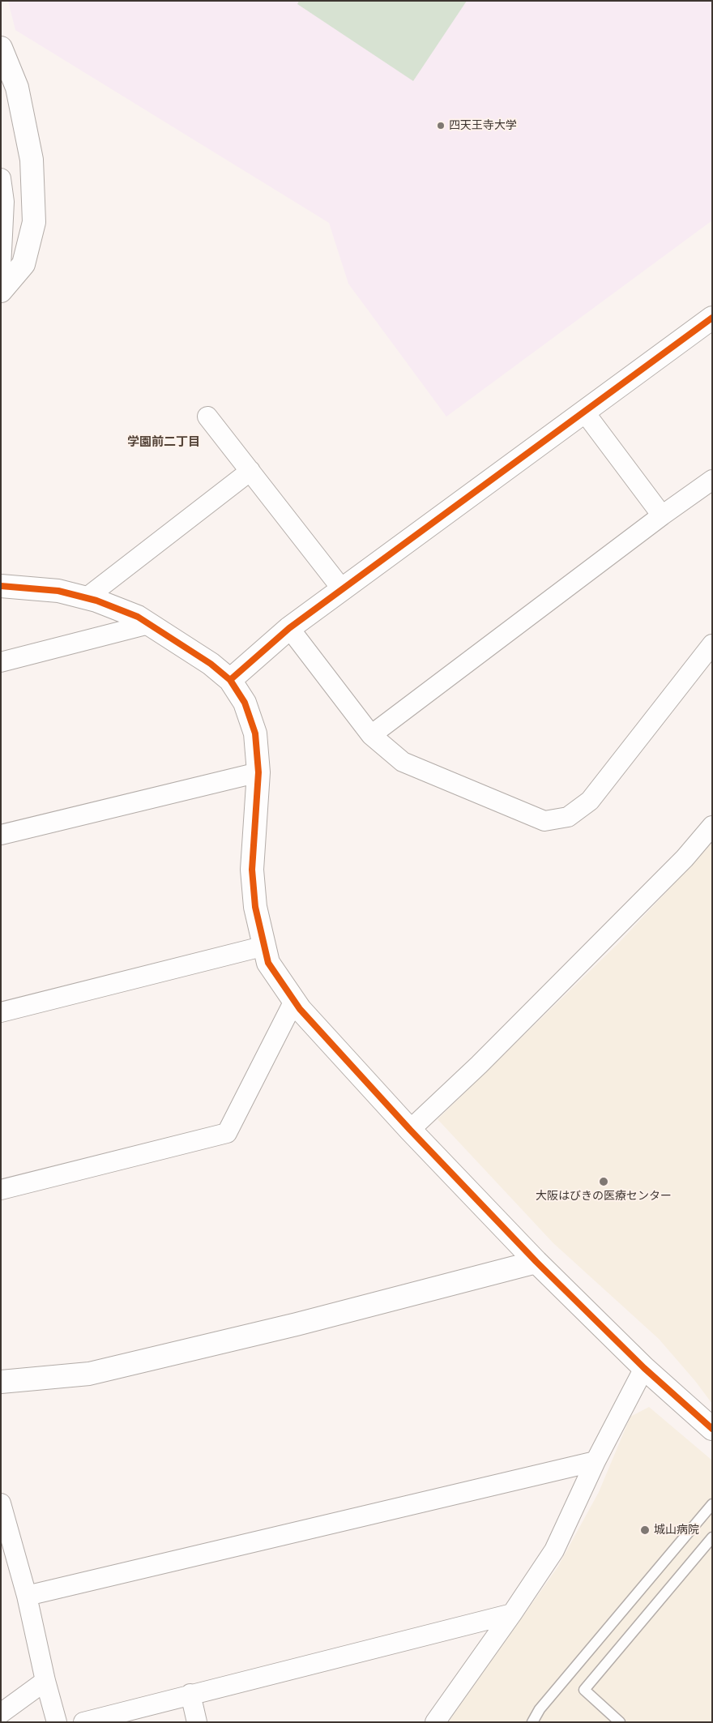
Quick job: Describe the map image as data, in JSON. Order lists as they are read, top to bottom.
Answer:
{
  "districts": ["学園前二丁目"],
  "places": ["四天王寺大学", "大阪はびきの医療センター", "城山病院"]
}
